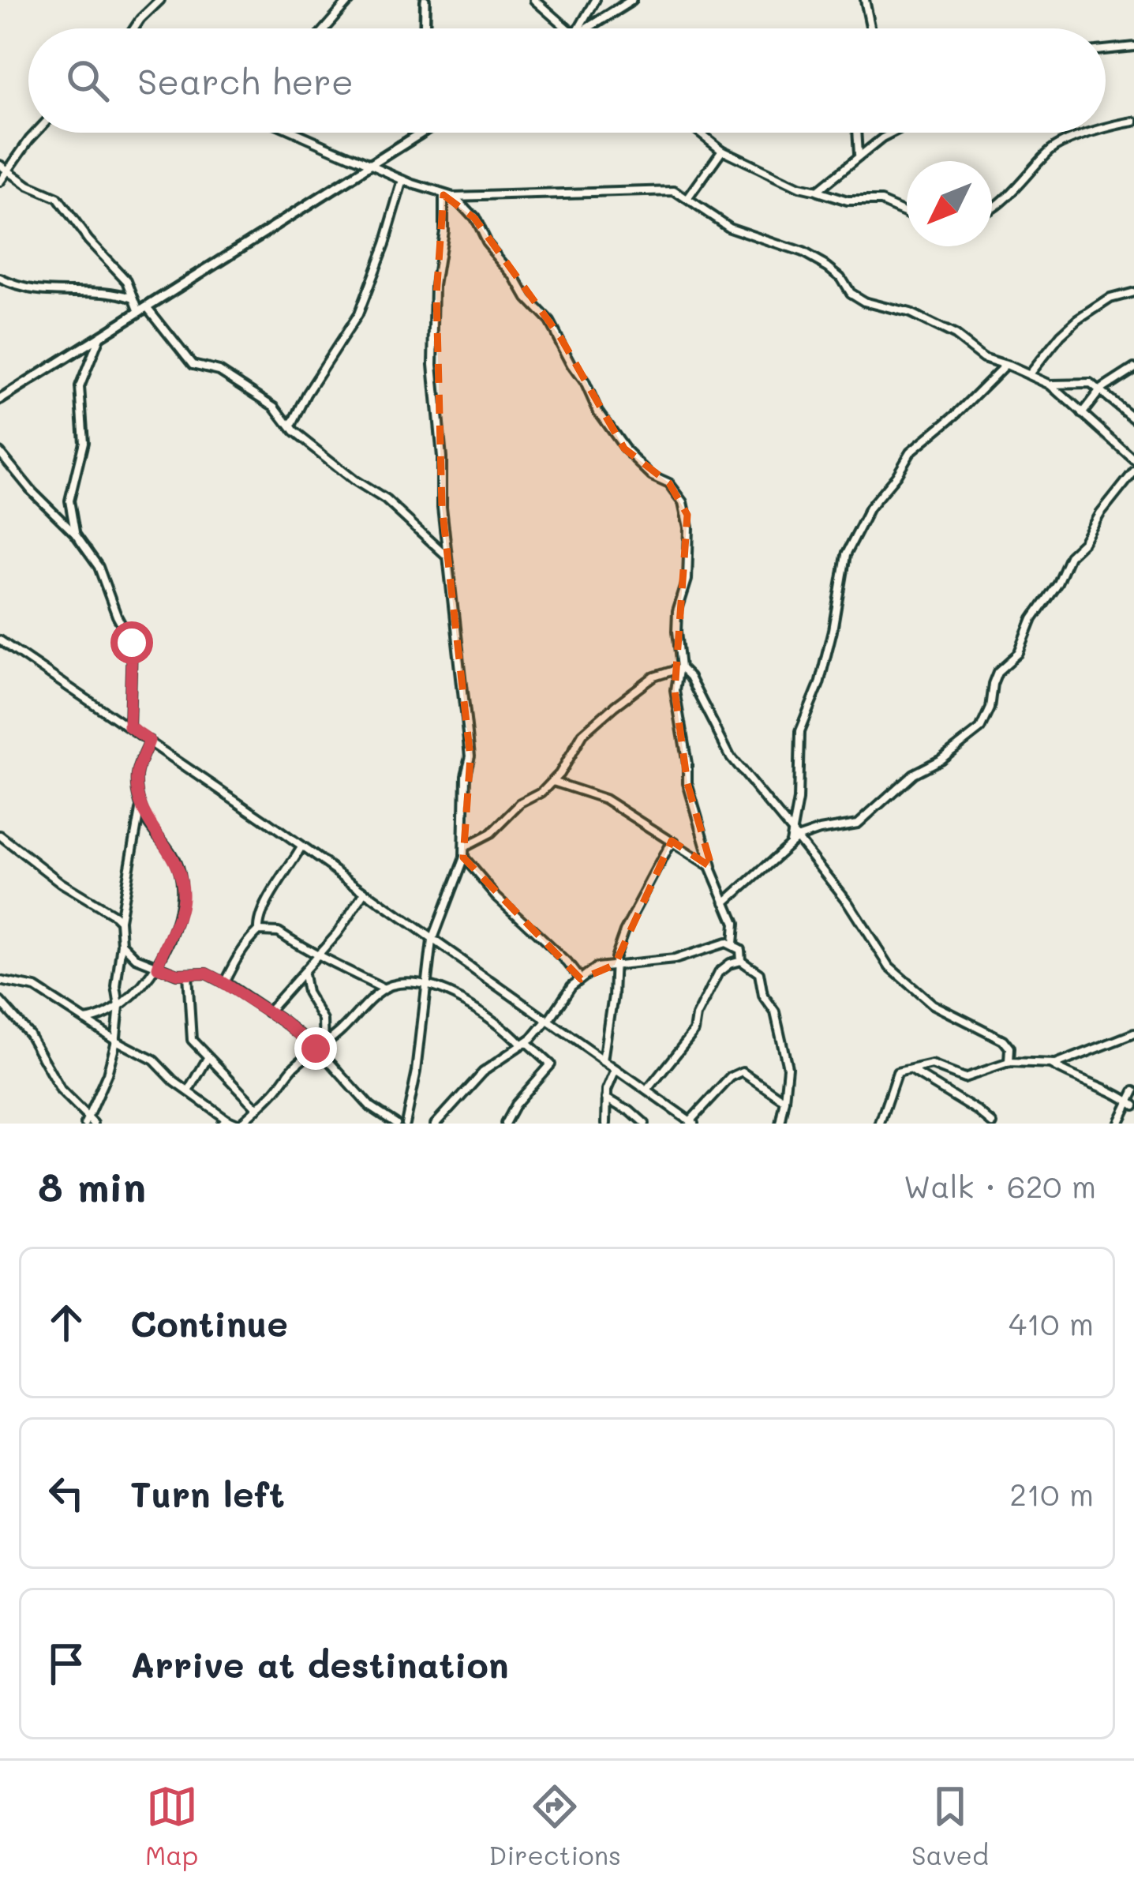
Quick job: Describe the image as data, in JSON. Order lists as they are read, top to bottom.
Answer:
{
  "north": "bottom left",
  "page": {
    "search": "Search here",
    "heading": ["8 min", "Walk · 620 m"],
    "list": [
      ["Continue", "410 m"],
      ["Turn left", "210 m"],
      "Arrive at destination"
    ],
    "nav": ["Map", "Directions", "Saved"]
  }
}
